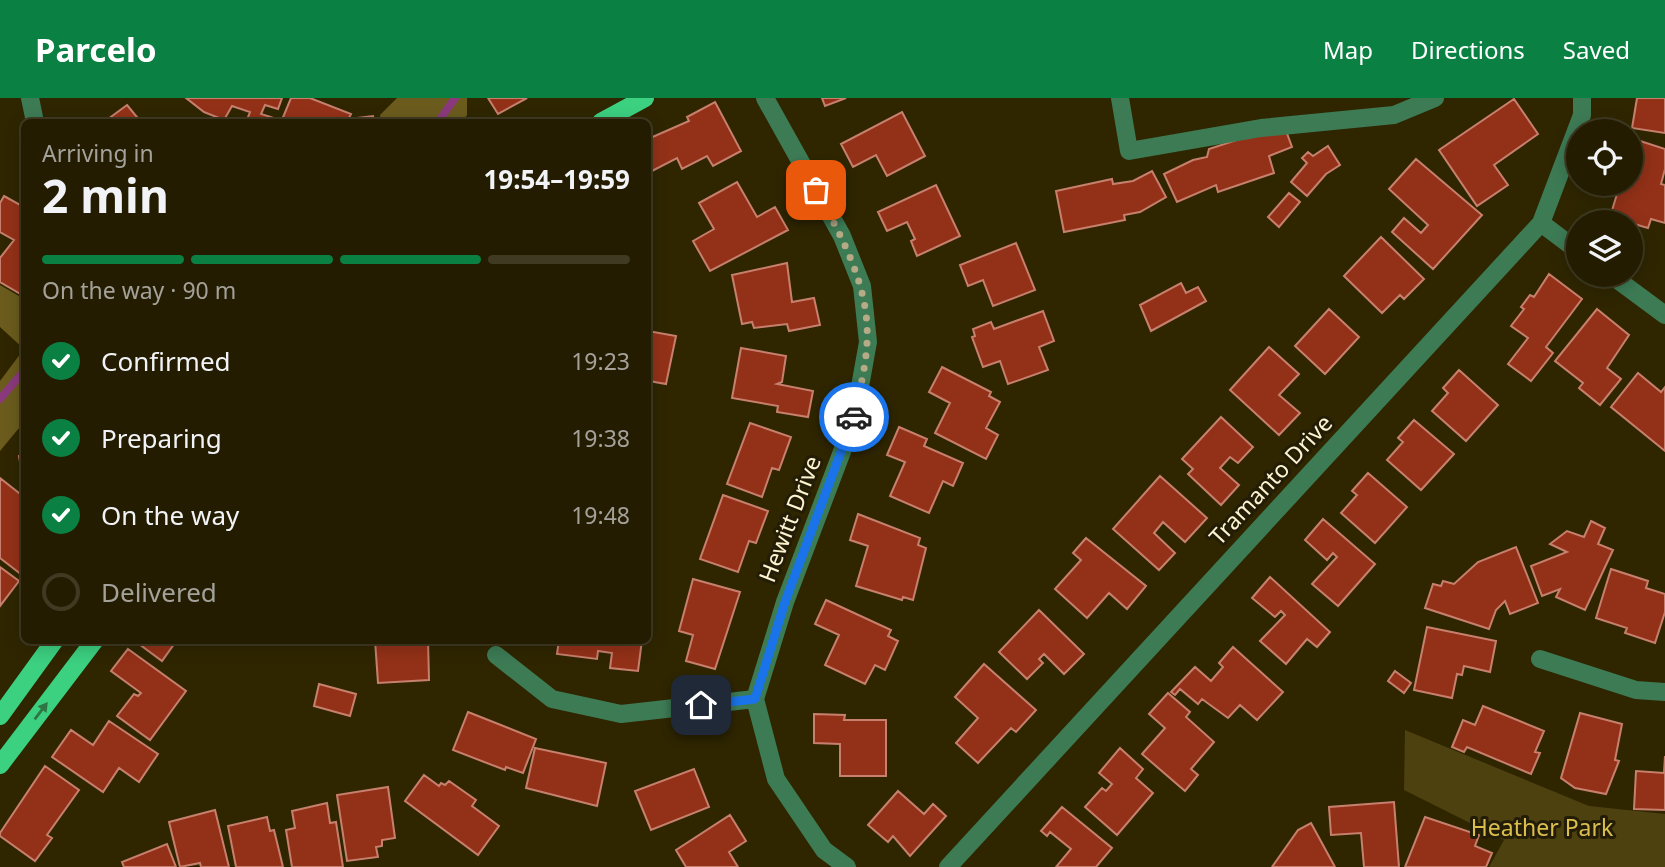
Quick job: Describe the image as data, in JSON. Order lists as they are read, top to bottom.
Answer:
{
  "streets": {
    "street": ["Tramanto Drive", "Hewitt Drive"]
  },
  "parks": ["Heather Park"],
  "page": {
    "header": "Parcelo",
    "nav": ["Map", "Directions", "Saved"],
    "heading": ["2 min", "Arriving in", "19:54–19:59"],
    "bar": "On the way · 90 m",
    "list": [
      ["Confirmed", "19:23"],
      ["Preparing", "19:38"],
      ["On the way", "19:48"],
      "Delivered"
    ]
  }
}
